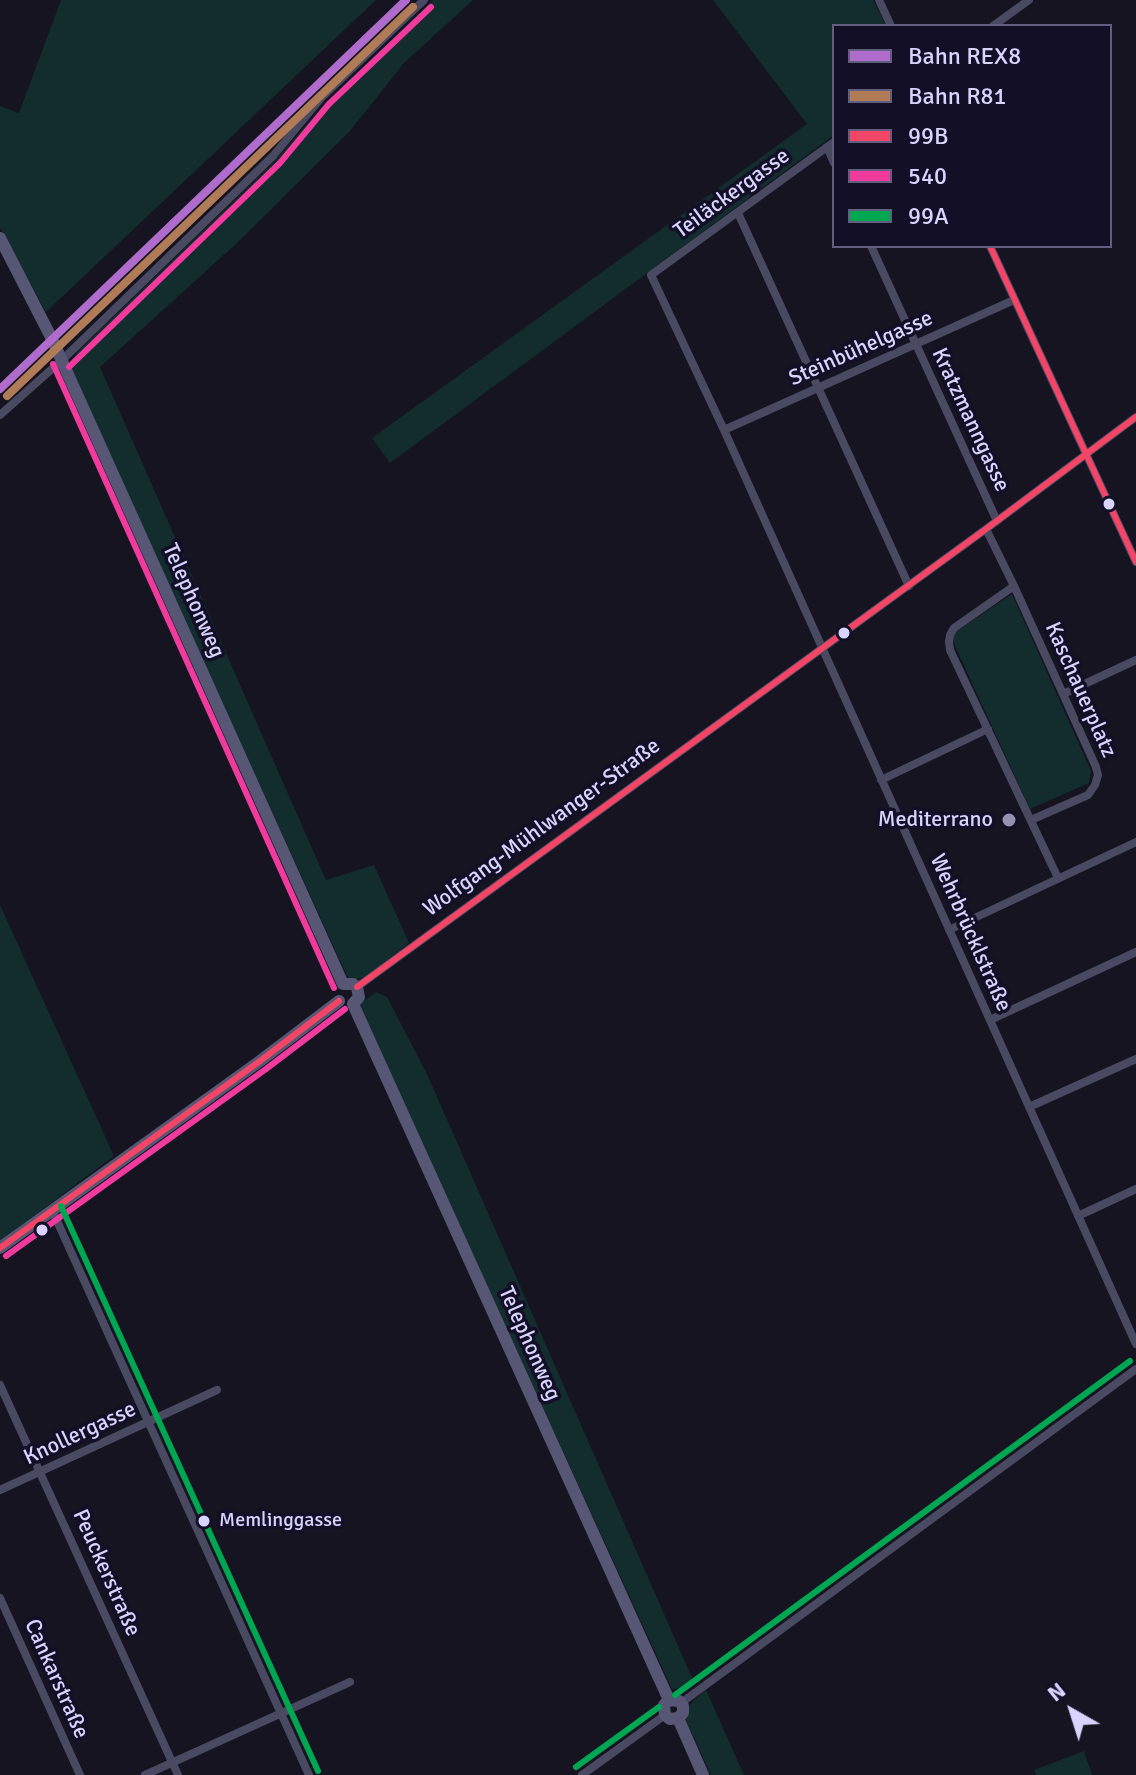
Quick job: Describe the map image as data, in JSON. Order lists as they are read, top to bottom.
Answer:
{
  "streets": {
    "street": [
      "Teiläckergasse",
      "Steinbühelgasse",
      "Kratzmanngasse",
      "Telephonweg",
      "Kaschauerplatz",
      "Wolfgang-Mühlwanger-Straße",
      "Wehrbrücklstraße",
      "Knollergasse",
      "Peuckerstraße",
      "Cankarstraße"
    ]
  },
  "crossings": [
    ["Teiläckergasse", "Wehrbrücklstraße"],
    ["Steinbühelgasse", "Kratzmanngasse"],
    ["Steinbühelgasse", "Wehrbrücklstraße"],
    ["Kratzmanngasse", "Wolfgang-Mühlwanger-Straße"],
    ["Telephonweg", "Wolfgang-Mühlwanger-Straße"],
    ["Kaschauerplatz", "Wolfgang-Mühlwanger-Straße"],
    ["Wolfgang-Mühlwanger-Straße", "Wehrbrücklstraße"],
    ["Knollergasse", "Peuckerstraße"]
  ],
  "places": ["Mediterrano", "Memlinggasse"],
  "lines": [
    "rail line REX8",
    "rail line R81",
    "transit line 540",
    "transit line 99B",
    "transit line 99A"
  ],
  "legend": [
    "Bahn REX8",
    "Bahn R81",
    "99B",
    "540",
    "99A"
  ],
  "north": "top left"
}
